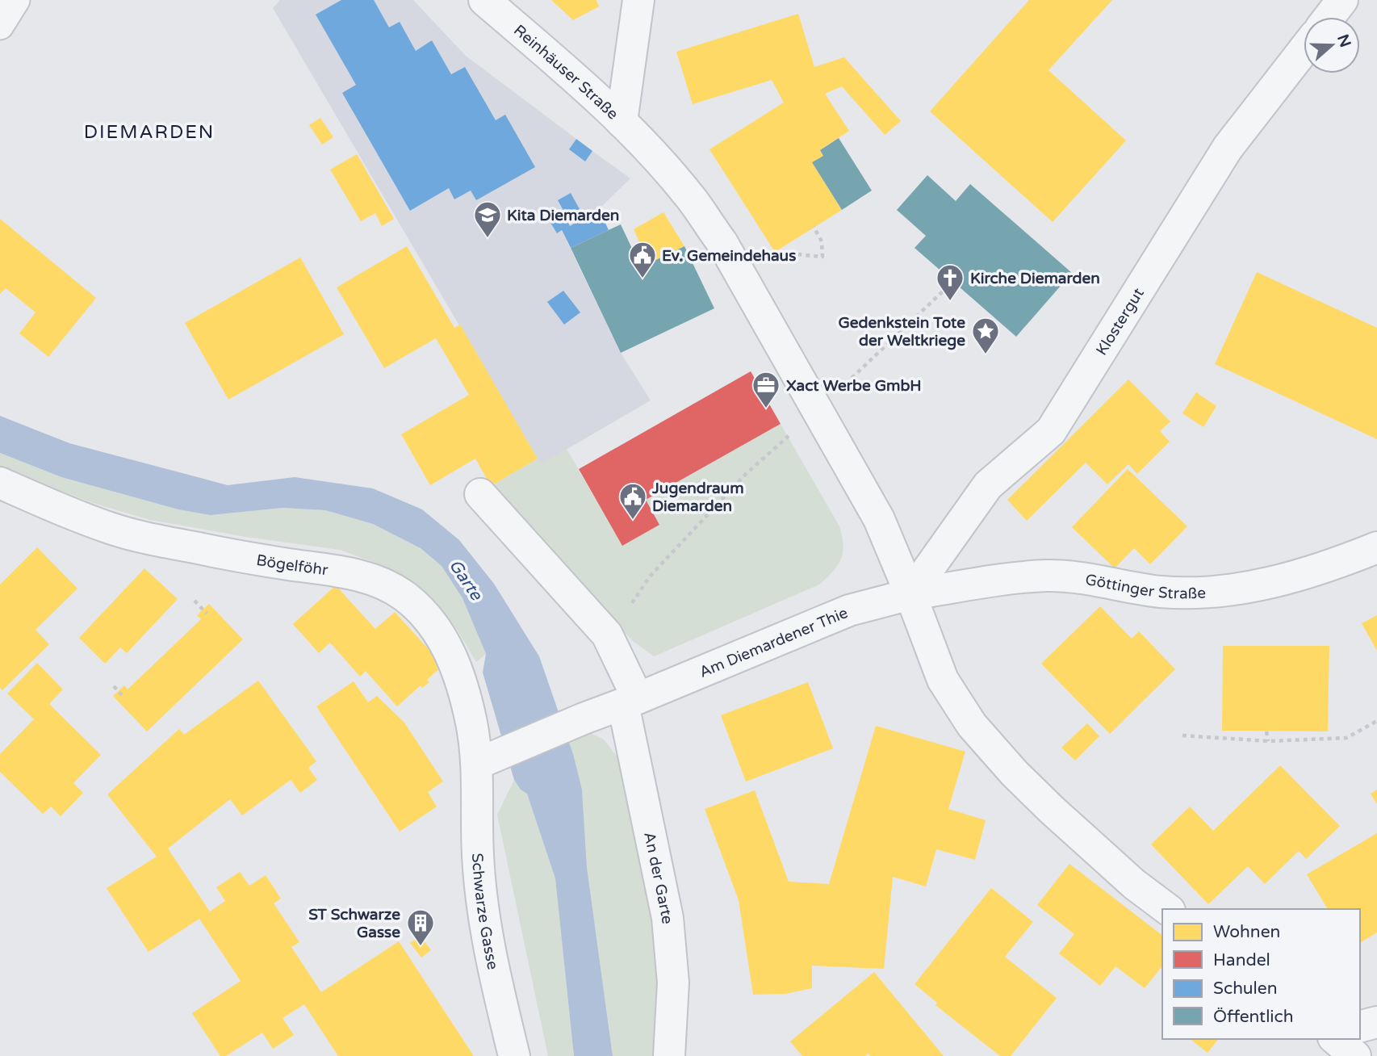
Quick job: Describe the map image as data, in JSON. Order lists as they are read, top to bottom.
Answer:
{
  "streets": {
    "street": [
      "Reinhäuser Straße",
      "Klostergut",
      "Bögelföhr",
      "Göttinger Straße",
      "Am Diemardener Thie",
      "An der Garte",
      "Schwarze Gasse"
    ]
  },
  "crossings": [
    ["Reinhäuser Straße", "Klostergut"],
    ["Reinhäuser Straße", "Göttinger Straße"],
    ["Reinhäuser Straße", "Am Diemardener Thie"],
    ["Klostergut", "Göttinger Straße"],
    ["Klostergut", "Am Diemardener Thie"],
    ["Bögelföhr", "Am Diemardener Thie"],
    ["Bögelföhr", "Schwarze Gasse"],
    ["Göttinger Straße", "Am Diemardener Thie"],
    ["Am Diemardener Thie", "An der Garte"],
    ["Am Diemardener Thie", "Schwarze Gasse"]
  ],
  "districts": ["DIEMARDEN"],
  "water": ["Garte"],
  "places": {
    "school or university": ["Kita Diemarden"],
    "public building": ["Ev. Gemeindehaus", "Jugendraum Diemarden"],
    "church": ["Kirche Diemarden"],
    "place": ["Gedenkstein Tote der Weltkriege"],
    "office": ["Xact Werbe GmbH"],
    "building": ["ST Schwarze Gasse"]
  },
  "legend": [
    "Wohnen",
    "Handel",
    "Schulen",
    "Öffentlich"
  ],
  "north": "right"
}
